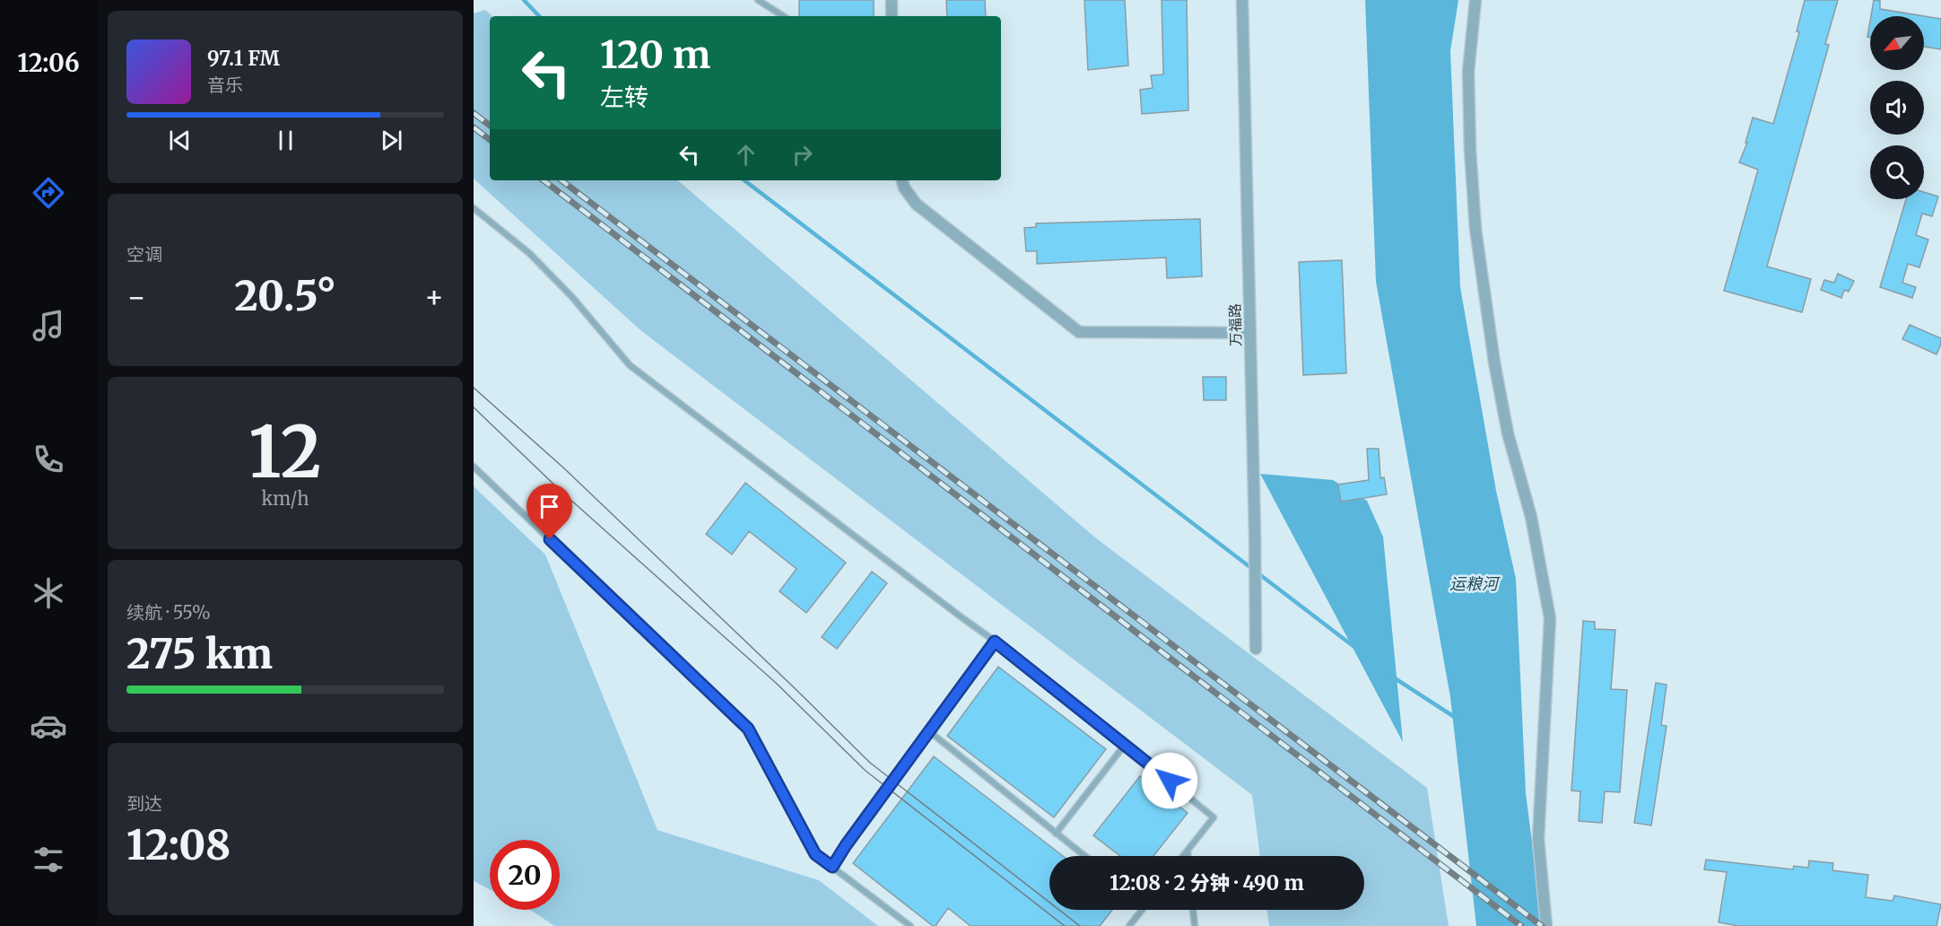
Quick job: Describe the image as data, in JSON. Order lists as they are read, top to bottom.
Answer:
{
  "streets": {
    "street": ["万福路"]
  },
  "water": ["运粮河"],
  "north": "bottom left",
  "page": {
    "tabs": "12:06",
    "turn": ["120 m", "左转"],
    "song": ["97.1 FM", "音乐"],
    "tile": [
      "空调",
      ["12", "km/h"],
      ["续航 · 55%", "275 km"],
      ["到达", "12:08"]
    ],
    "heat": ["−", "20.5°", "+"],
    "limit": "20",
    "trip": "12:08 · 2 分钟 · 490 m"
  }
}
